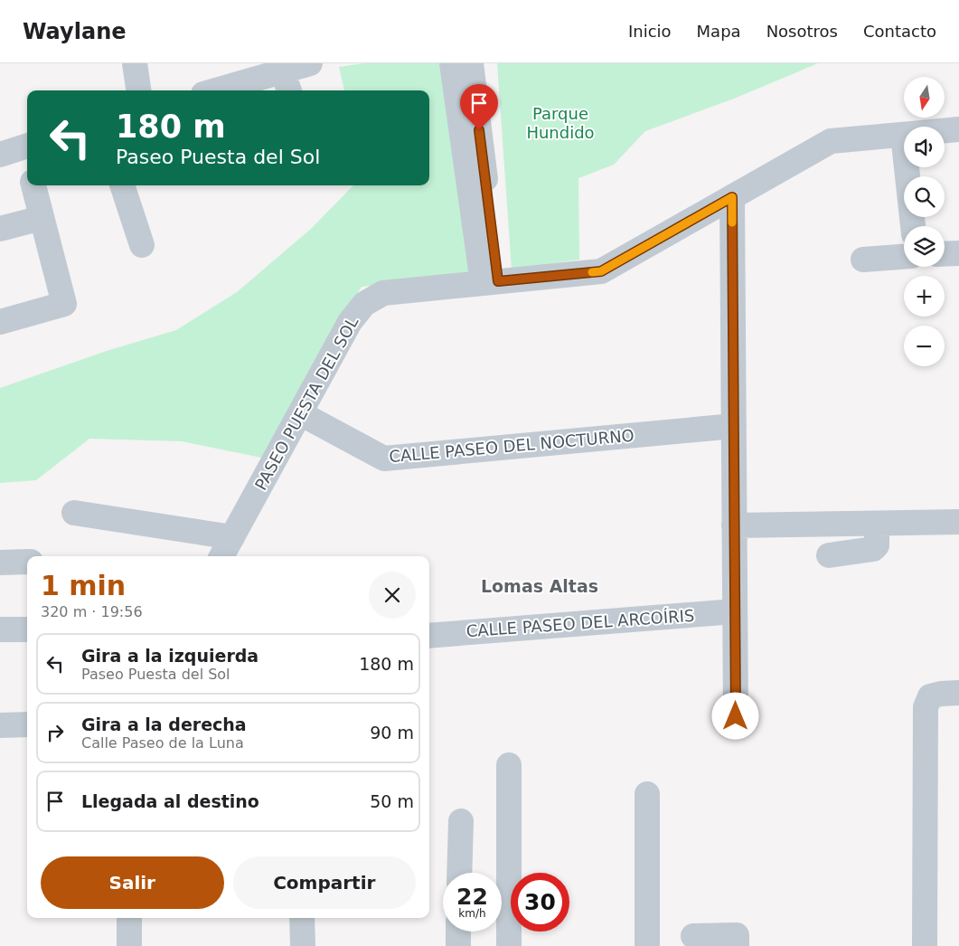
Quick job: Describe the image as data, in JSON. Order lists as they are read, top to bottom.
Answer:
{
  "streets": {
    "street": ["PASEO PUESTA DEL SOL", "CALLE PASEO DEL NOCTURNO", "CALLE PASEO DEL ARCOÍRIS"]
  },
  "crossings": [
    ["PASEO PUESTA DEL SOL", "CALLE PASEO DEL NOCTURNO"]
  ],
  "districts": ["Lomas Altas"],
  "parks": ["Parque Hundido"],
  "north": "bottom",
  "page": {
    "header": "Waylane",
    "nav": [
      "Inicio",
      "Mapa",
      "Nosotros",
      "Contacto"
    ],
    "map_buttons": ["+", "−"],
    "turn": ["180 m", "Paseo Puesta del Sol"],
    "heading": ["1 min", "320 m · 19:56"],
    "list": [
      {
        "name": "Gira a la izquierda",
        "note": "Paseo Puesta del Sol",
        "value": "180 m"
      },
      {
        "name": "Gira a la derecha",
        "note": "Calle Paseo de la Luna",
        "value": "90 m"
      },
      {
        "name": "Llegada al destino",
        "value": "50 m"
      }
    ],
    "buttons": ["Salir", "Compartir"],
    "speed": "22 km/h",
    "limit": "30"
  }
}
